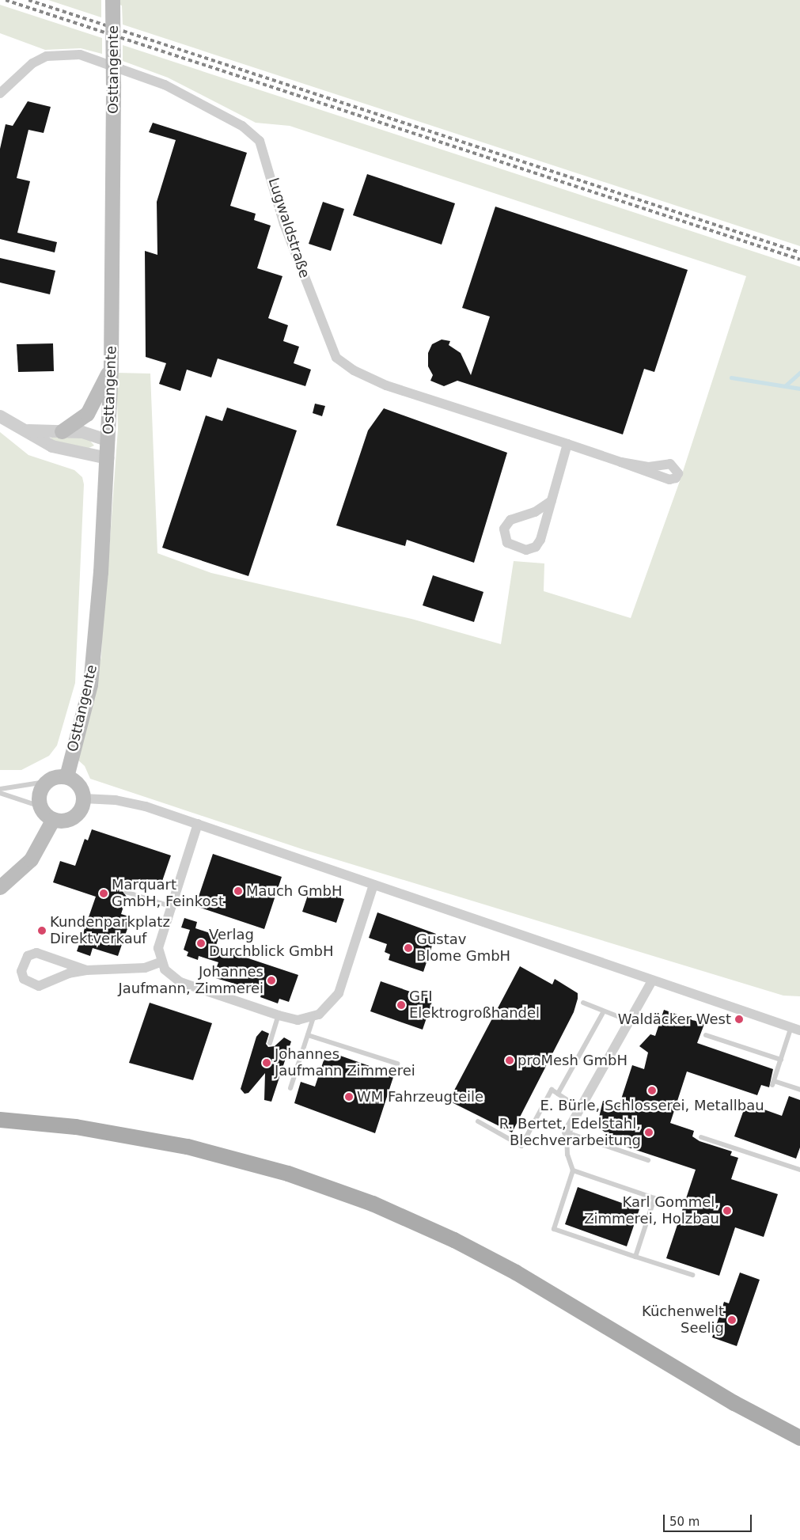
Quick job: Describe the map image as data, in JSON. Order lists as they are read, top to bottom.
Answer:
{
  "streets": {
    "main road": ["Osttangente"],
    "street": ["Lugwaldstraße"]
  },
  "places": [
    "Mauch GmbH",
    "Marquart GmbH, Feinkost",
    "Kundenparkplatz Direktverkauf",
    "Verlag Durchblick GmbH",
    "Gustav Blome GmbH",
    "Johannes Jaufmann, Zimmerei",
    "GFI Elektrogroßhandel",
    "Waldäcker West",
    "proMesh GmbH",
    "Johannes Jaufmann Zimmerei",
    "E. Bürle, Schlosserei, Metallbau",
    "WM Fahrzeugteile",
    "R. Bertet, Edelstahl, Blechverarbeitung",
    "Karl Gommel, Zimmerei, Holzbau",
    "Küchenwelt Seelig"
  ],
  "scale_bar": "50 m"
}
